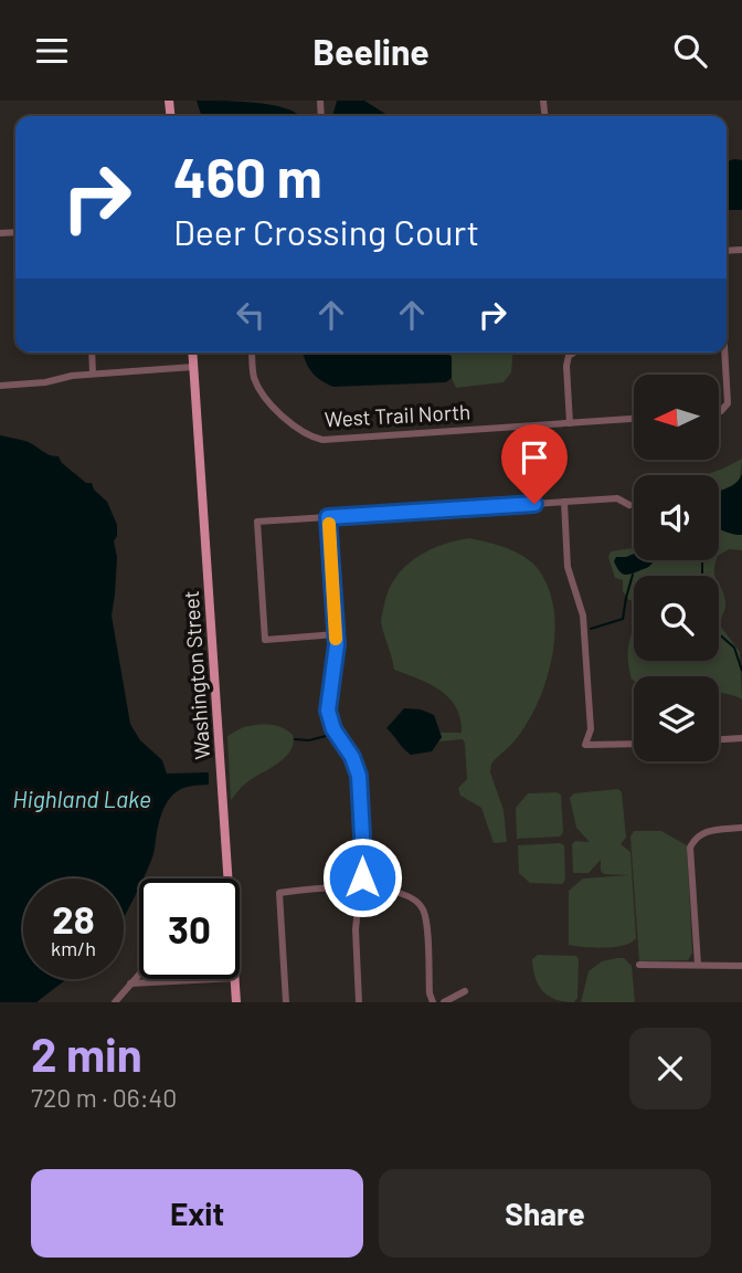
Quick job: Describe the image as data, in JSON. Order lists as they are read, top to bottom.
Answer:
{
  "streets": {
    "main road": ["Washington Street"],
    "street": ["West Trail North"]
  },
  "water": ["Highland Lake"],
  "north": "left",
  "page": {
    "header": "Beeline",
    "turn": ["460 m", "Deer Crossing Court"],
    "speed": "28 km/h",
    "limit": "30",
    "heading": ["2 min", "720 m · 06:40"],
    "buttons": ["Exit", "Share"]
  }
}
